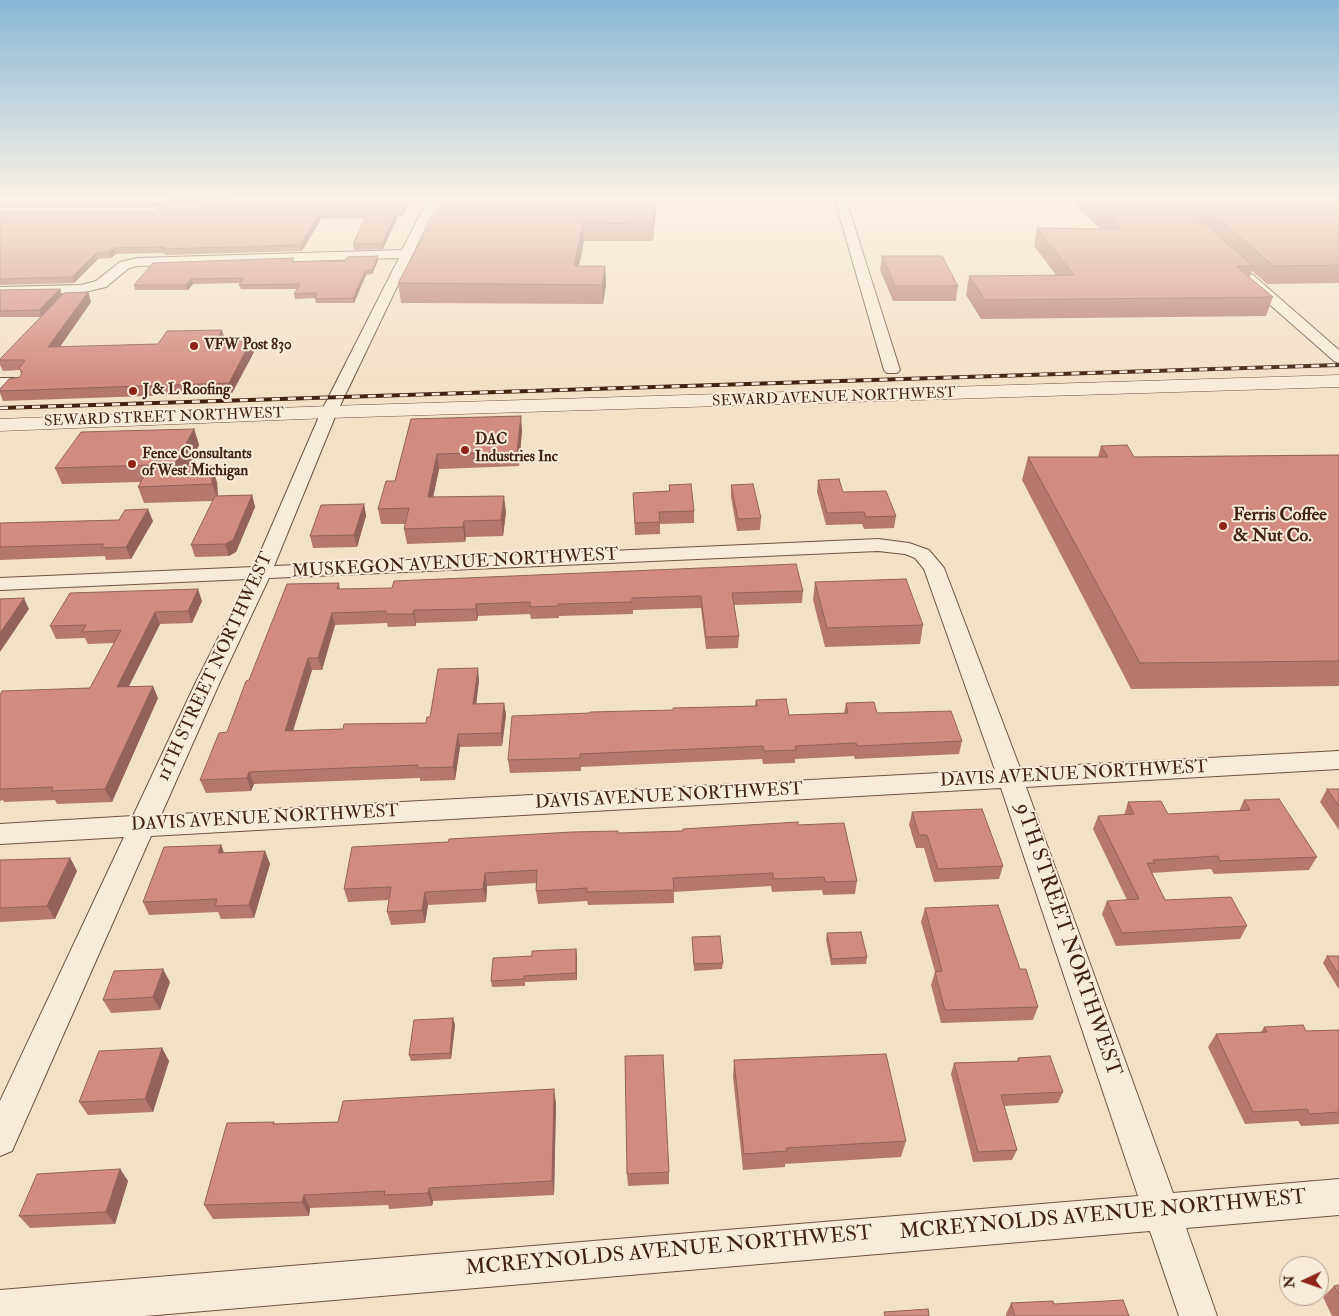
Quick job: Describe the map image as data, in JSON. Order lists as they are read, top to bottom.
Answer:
{
  "streets": {
    "street": [
      "SEWARD AVENUE NORTHWEST",
      "SEWARD STREET NORTHWEST",
      "MUSKEGON AVENUE NORTHWEST",
      "11TH STREET NORTHWEST",
      "DAVIS AVENUE NORTHWEST",
      "9TH STREET NORTHWEST",
      "MCREYNOLDS AVENUE NORTHWEST"
    ]
  },
  "crossings": [
    ["SEWARD AVENUE NORTHWEST", "SEWARD STREET NORTHWEST"],
    ["SEWARD AVENUE NORTHWEST", "11TH STREET NORTHWEST"],
    ["SEWARD STREET NORTHWEST", "11TH STREET NORTHWEST"],
    ["MUSKEGON AVENUE NORTHWEST", "11TH STREET NORTHWEST"],
    ["MUSKEGON AVENUE NORTHWEST", "9TH STREET NORTHWEST"],
    ["11TH STREET NORTHWEST", "DAVIS AVENUE NORTHWEST"],
    ["DAVIS AVENUE NORTHWEST", "9TH STREET NORTHWEST"],
    ["9TH STREET NORTHWEST", "MCREYNOLDS AVENUE NORTHWEST"]
  ],
  "places": [
    "VFW Post 830",
    "J & L Roofing",
    "DAC Industries Inc",
    "Fence Consultants of West Michigan",
    "Ferris Coffee & Nut Co."
  ],
  "north": "left"
}
